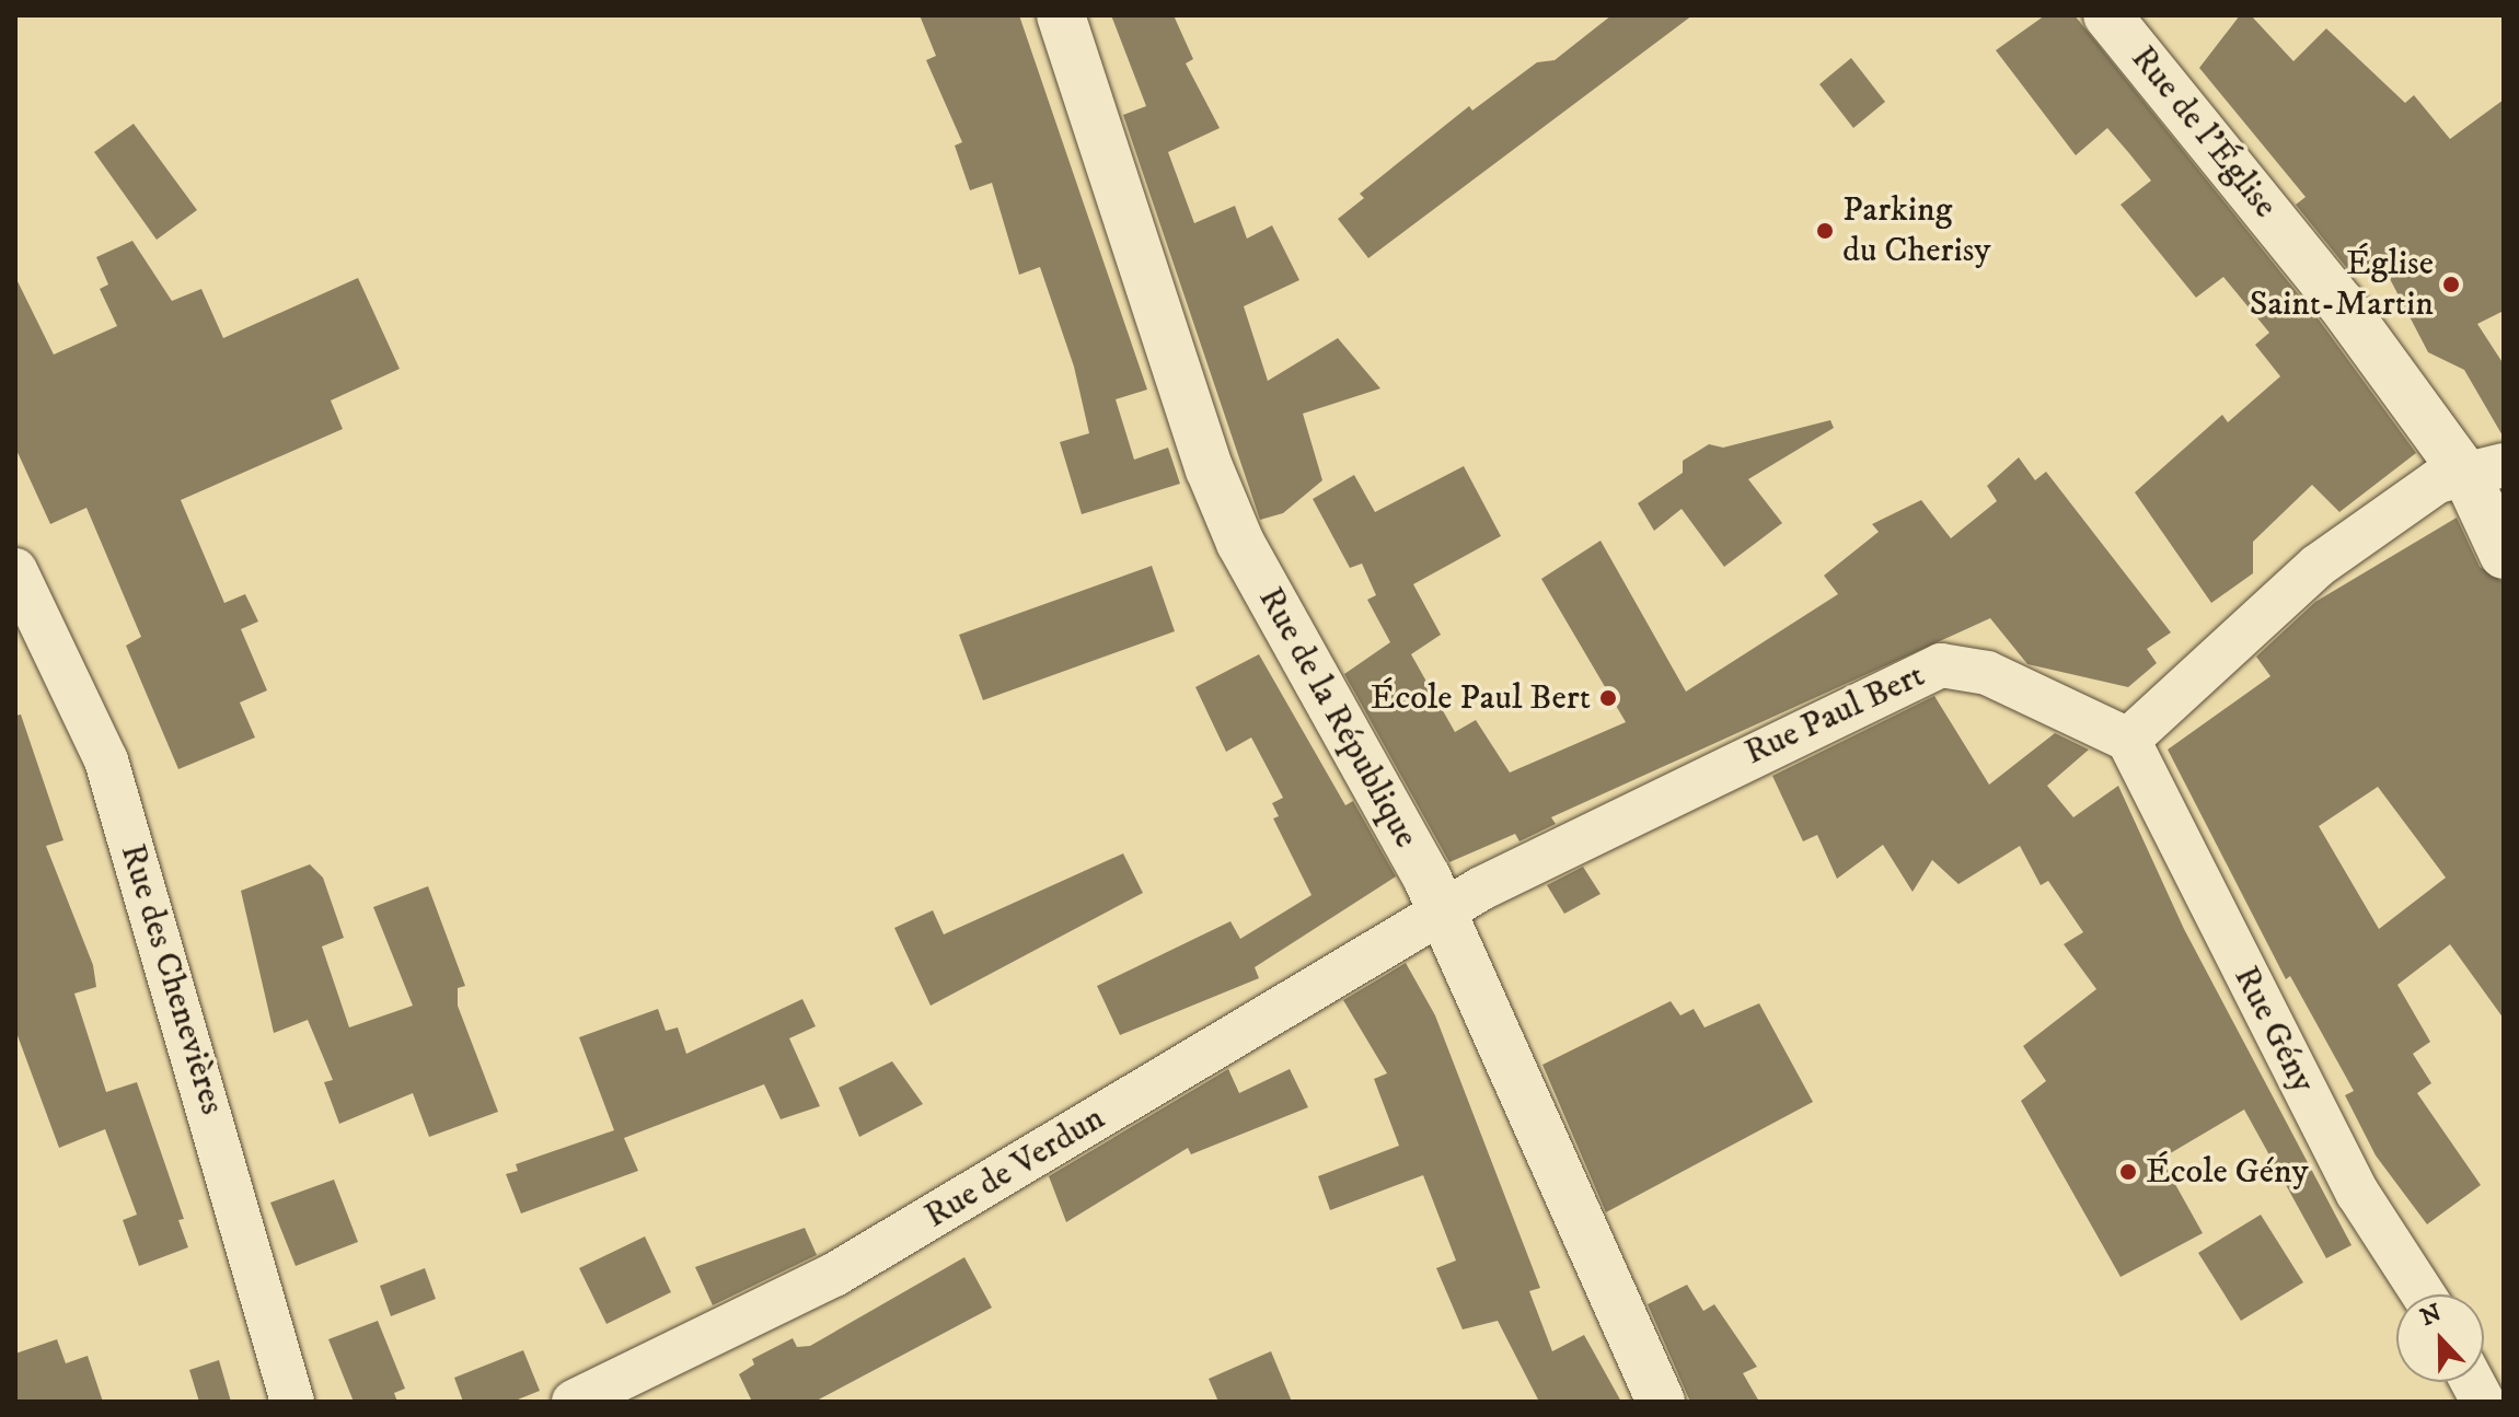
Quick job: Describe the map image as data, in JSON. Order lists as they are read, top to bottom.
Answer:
{
  "streets": {
    "main road": ["Rue de l'Église", "Rue de la République"],
    "street": [
      "Rue Paul Bert",
      "Rue des Chenevières",
      "Rue Gény",
      "Rue de Verdun"
    ]
  },
  "crossings": [
    ["Rue Paul Bert", "Rue de la République"],
    ["Rue Paul Bert", "Rue Gény"],
    ["Rue Paul Bert", "Rue de Verdun"],
    ["Rue de la République", "Rue de Verdun"]
  ],
  "places": [
    "Parking du Cherisy",
    "Église Saint-Martin",
    "École Paul Bert",
    "École Gény"
  ],
  "north": "top"
}
